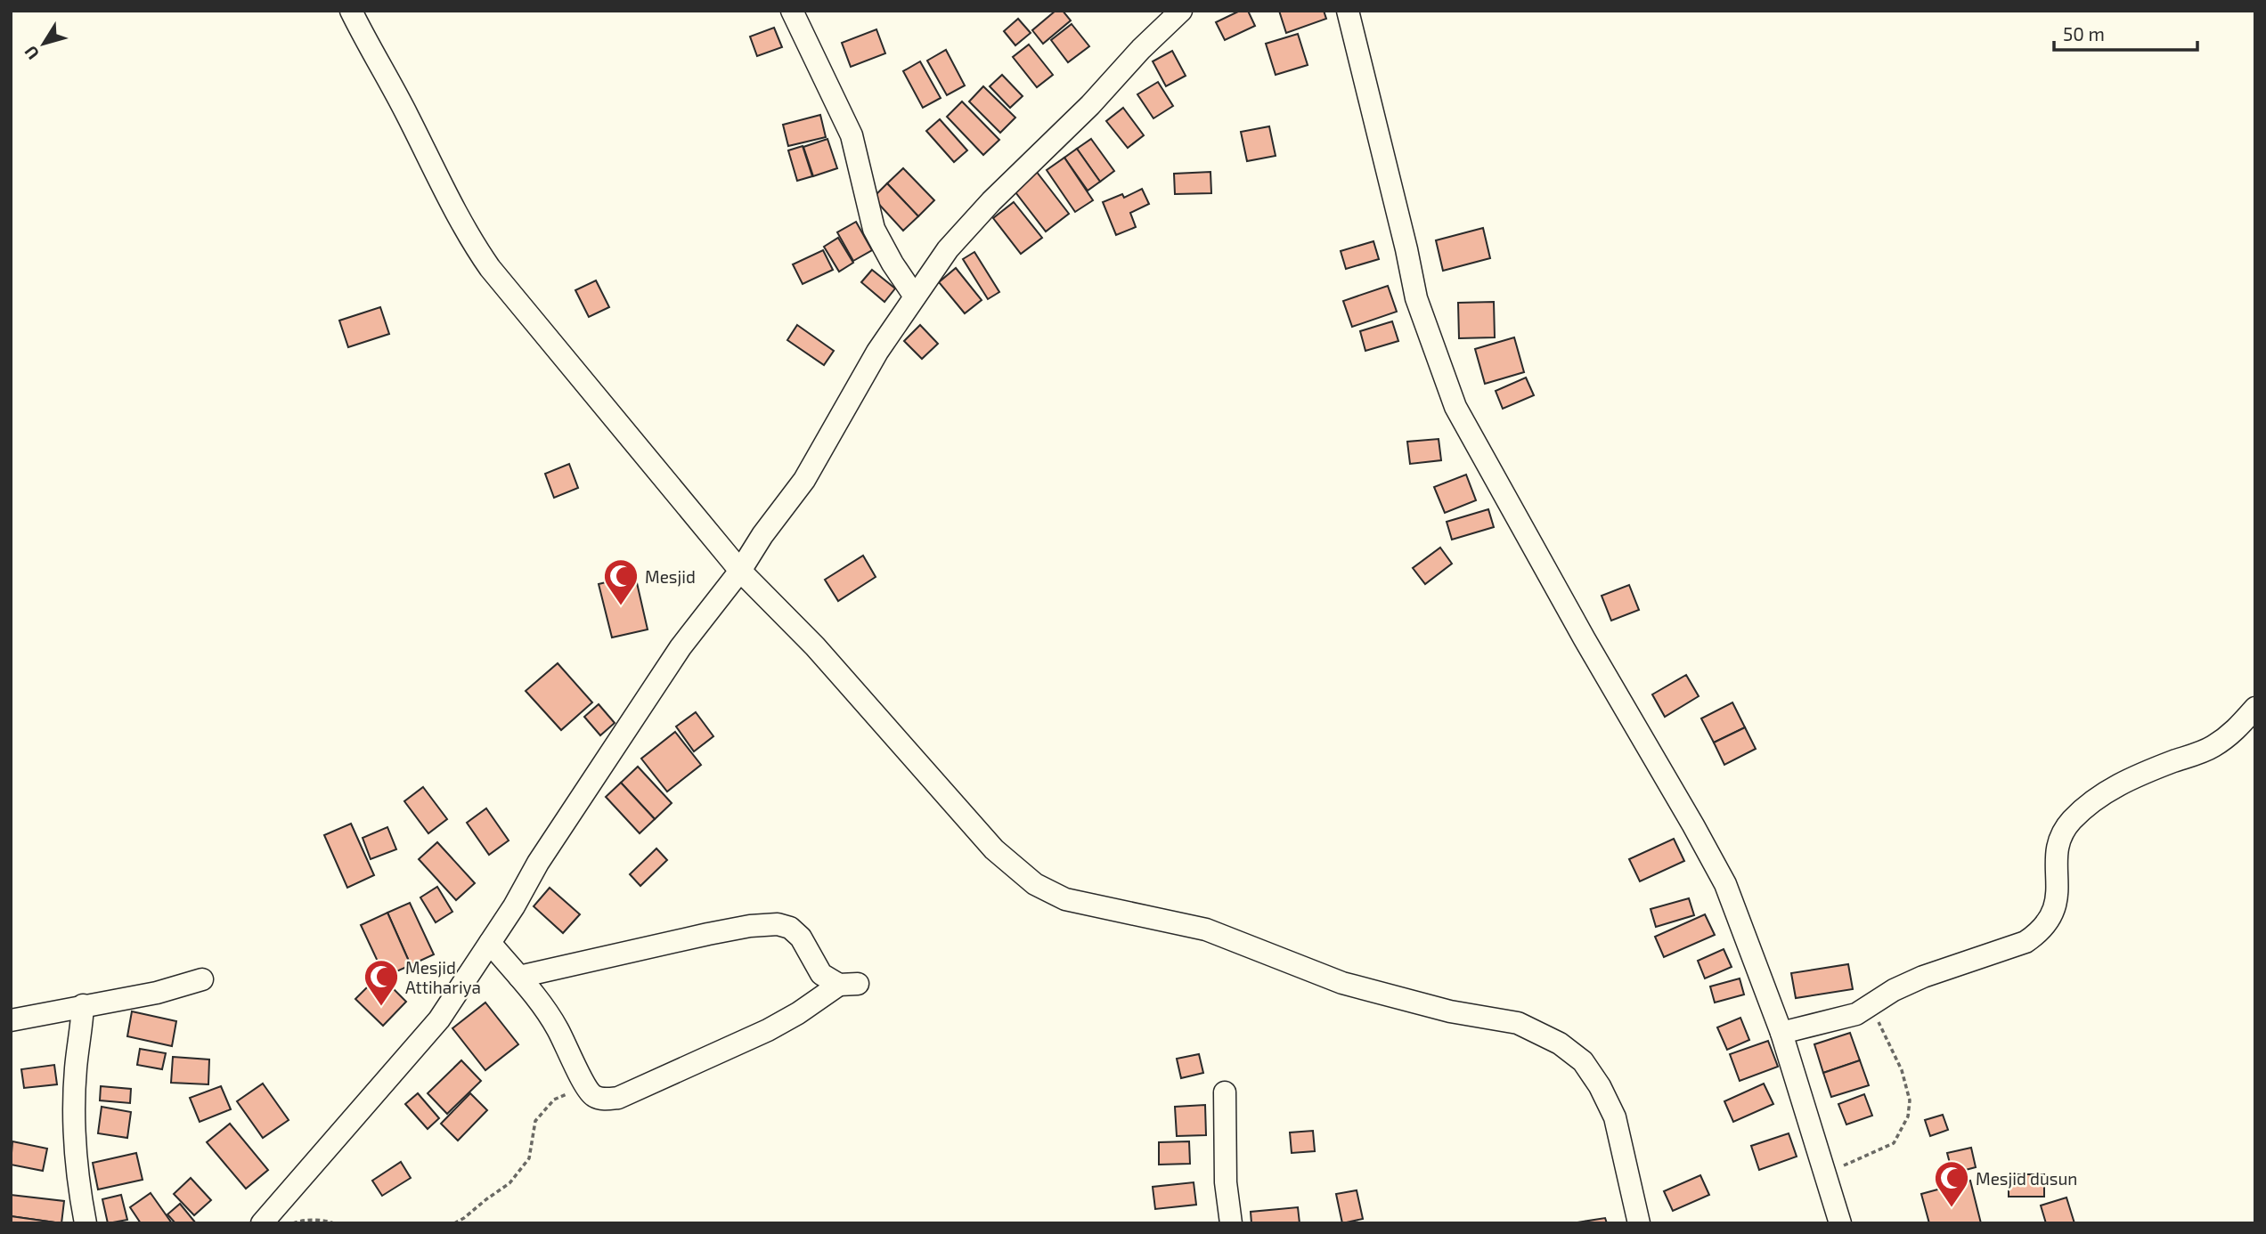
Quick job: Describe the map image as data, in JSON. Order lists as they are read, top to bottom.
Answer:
{
  "places": {
    "mosque": ["Mesjid", "Mesjid Attihariya", "Mesjid dusun"]
  },
  "scale_bar": "50 m",
  "north": "bottom left"
}
